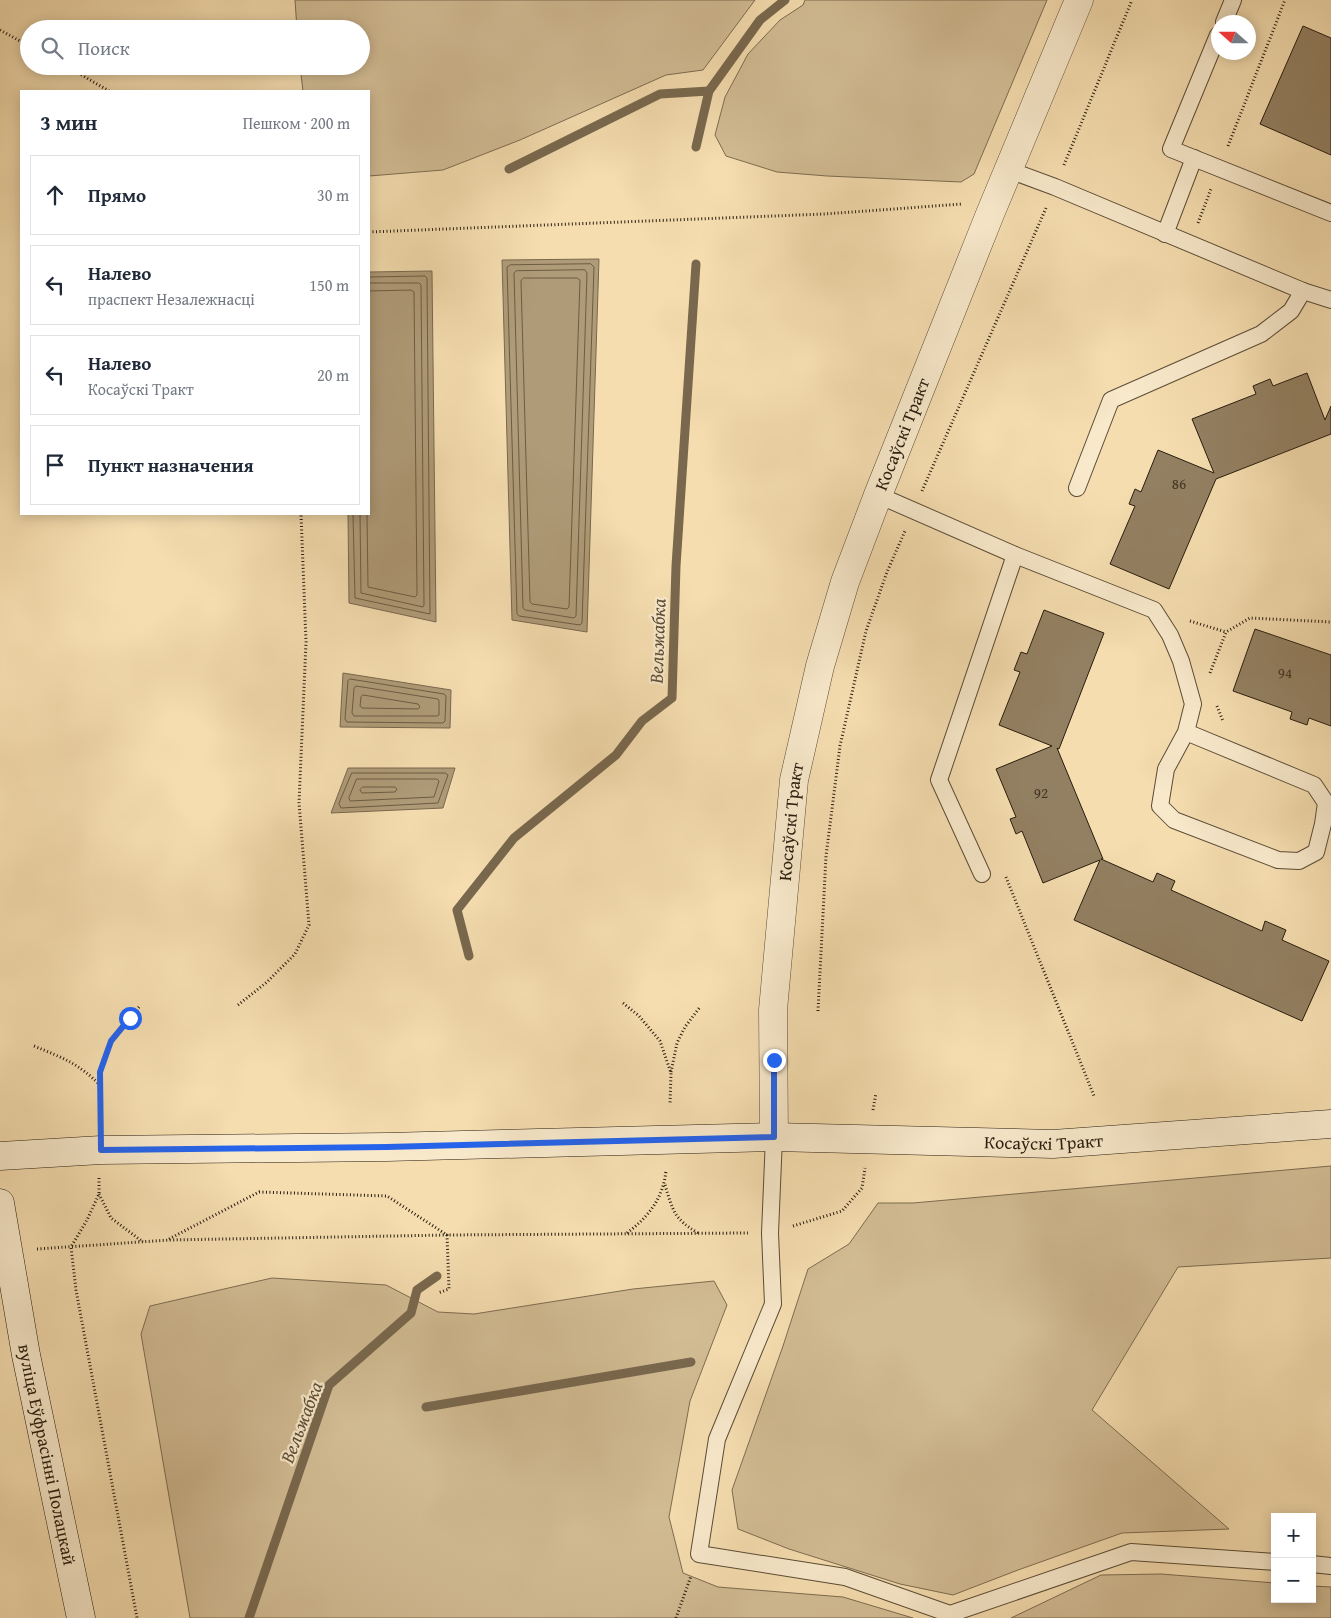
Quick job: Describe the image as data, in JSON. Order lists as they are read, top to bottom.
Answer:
{
  "streets": {
    "street": ["Косаўскі Тракт", "вуліца Еўфрасінні Полацкай"]
  },
  "water": ["Вельжабка"],
  "house_numbers": ["86", "94", "92"],
  "north": "left",
  "page": {
    "search": "Поиск",
    "heading": ["3 мин", "Пешком · 200 m"],
    "list": [
      ["Прямо", "30 m"],
      ["Налево", "праспект Незалежнасці", "150 m"],
      ["Налево", "Косаўскі Тракт", "20 m"],
      "Пункт назначения"
    ],
    "map_buttons": ["+", "−"]
  }
}
